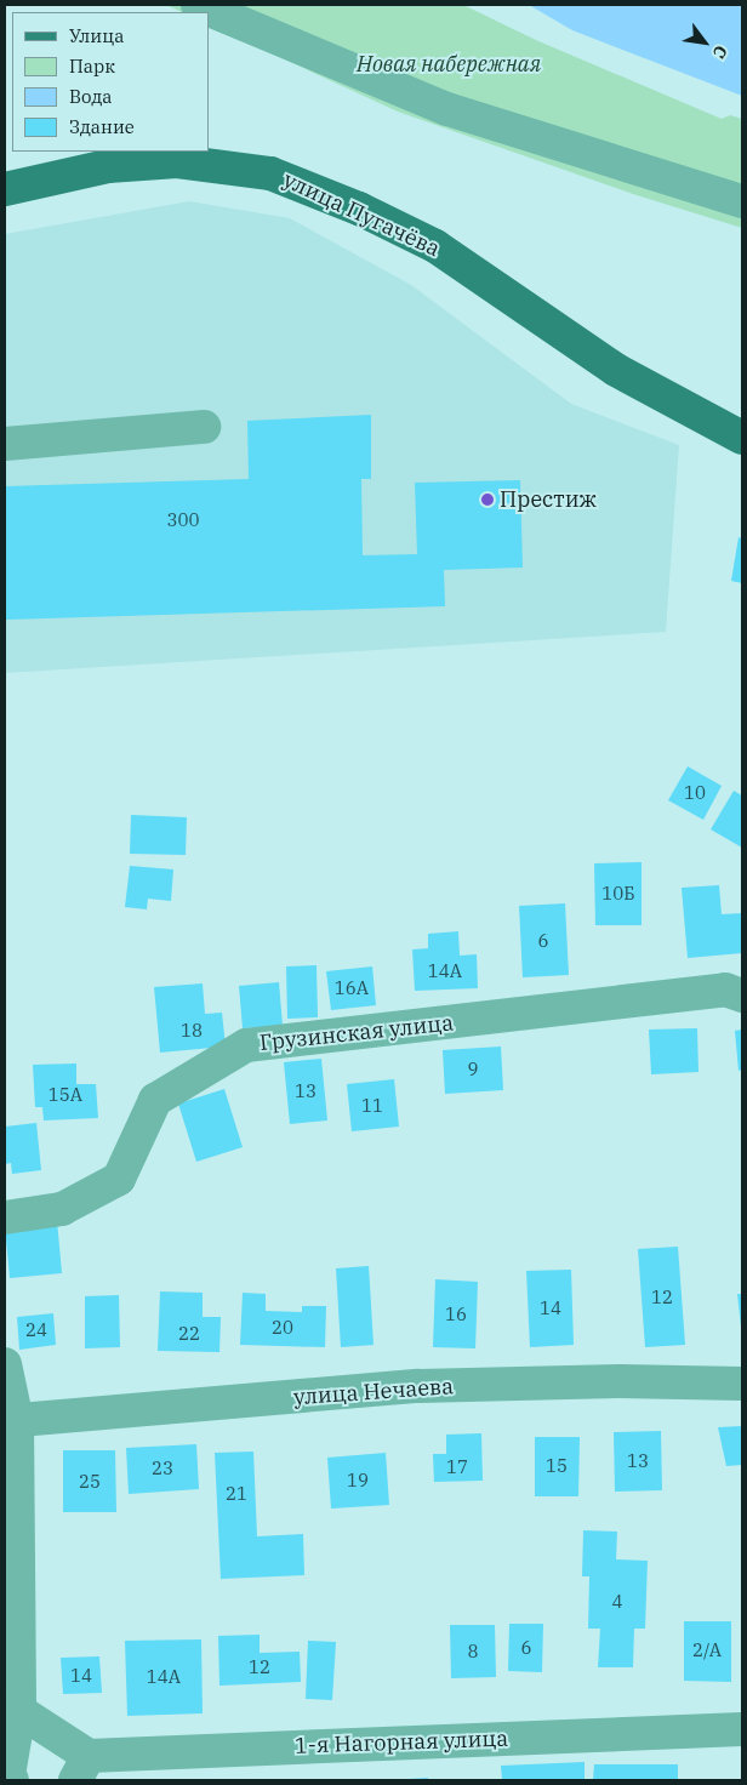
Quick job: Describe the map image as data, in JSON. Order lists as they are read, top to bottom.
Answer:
{
  "streets": {
    "main road": ["улица Пугачёва"],
    "street": ["Грузинская улица", "улица Нечаева", "1-я Нагорная улица"]
  },
  "parks": ["Новая набережная"],
  "places": ["Престиж"],
  "house_numbers": [
    "300",
    "10",
    "10Б",
    "6",
    "14А",
    "16А",
    "18",
    "9",
    "13",
    "15А",
    "11",
    "12",
    "14",
    "16",
    "20",
    "24",
    "22",
    "13",
    "15",
    "17",
    "23",
    "19",
    "25",
    "21",
    "4",
    "6",
    "2/А",
    "8",
    "12",
    "14",
    "14А"
  ],
  "legend": [
    "Улица",
    "Парк",
    "Вода",
    "Здание"
  ],
  "north": "bottom right"
}
